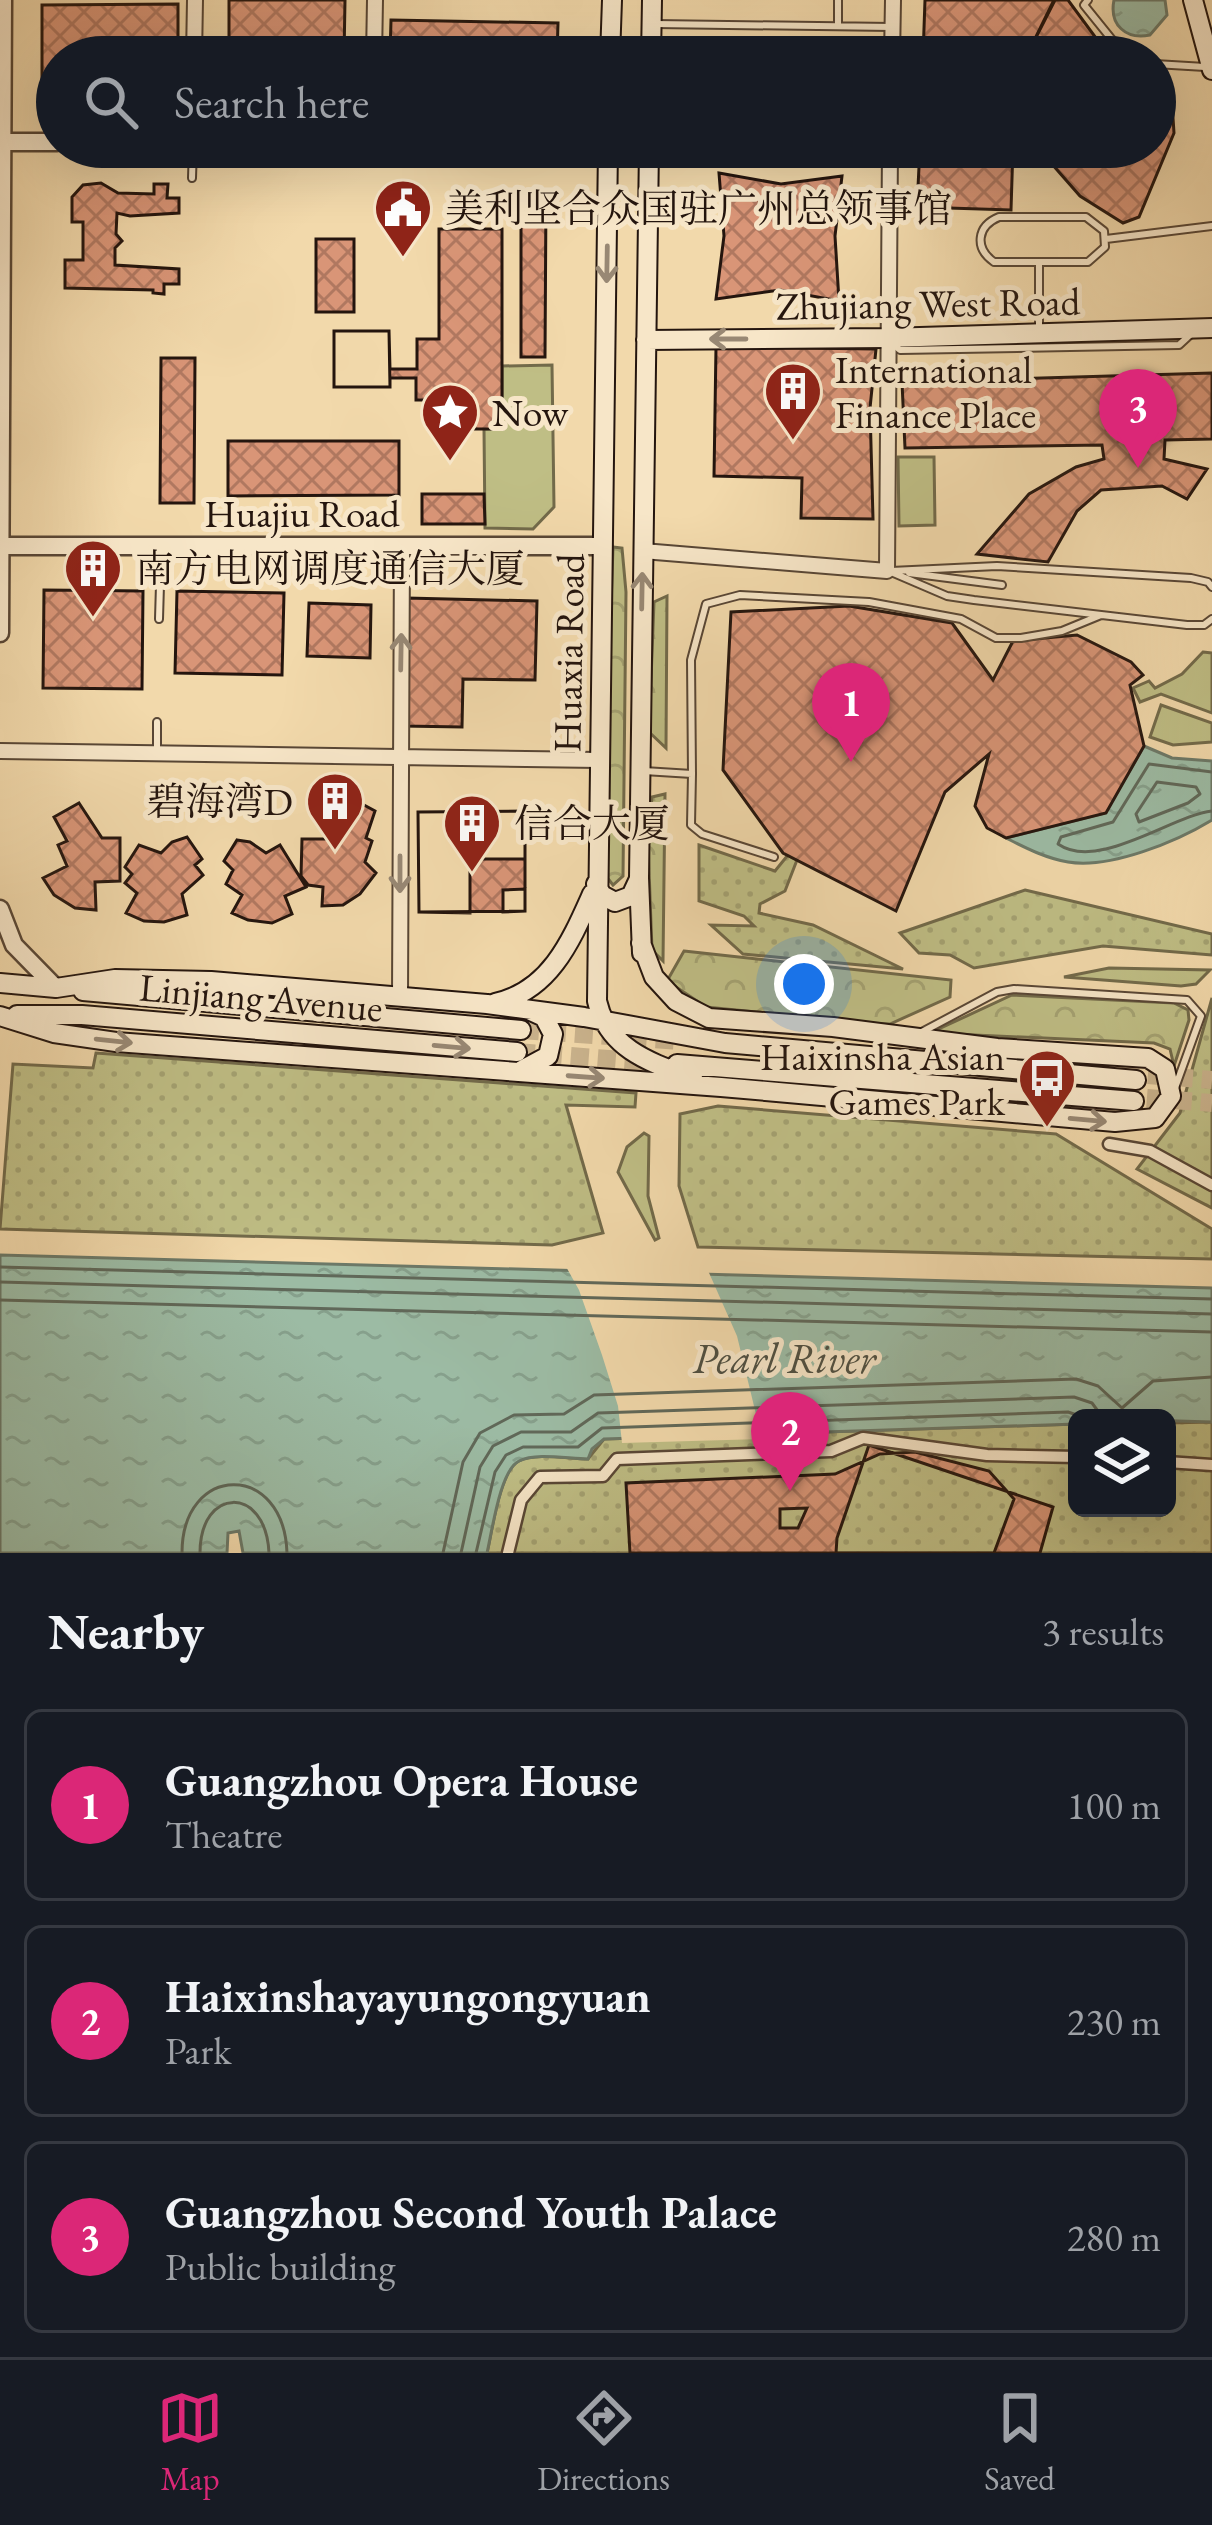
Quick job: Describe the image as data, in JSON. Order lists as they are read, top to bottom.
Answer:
{
  "streets": {
    "main road": ["Zhujiang West Road", "Huaxia Road", "Linjiang Avenue"],
    "street": ["Huajiu Road"]
  },
  "crossings": [
    ["Zhujiang West Road", "Huaxia Road"],
    ["Huajiu Road", "Huaxia Road"]
  ],
  "one_way": ["Zhujiang West Road"],
  "water": ["Pearl River"],
  "places": {
    "public building": ["美利坚合众国驻广州总领事馆"],
    "building": [
      "International Finance Place",
      "南方电网调度通信大厦",
      "碧海湾D",
      "信合大厦"
    ],
    "place": ["Now"],
    "bus stop": ["Haixinsha Asian Games Park"]
  },
  "page": {
    "search": "Search here",
    "pins": ["3", "1", "2"],
    "heading": ["Nearby", "3 results"],
    "list": [
      {
        "mark": "1",
        "name": "Guangzhou Opera House",
        "note": "Theatre",
        "value": "100 m"
      },
      {
        "mark": "2",
        "name": "Haixinshayayungongyuan",
        "note": "Park",
        "value": "230 m"
      },
      {
        "mark": "3",
        "name": "Guangzhou Second Youth Palace",
        "note": "Public building",
        "value": "280 m"
      }
    ],
    "nav": ["Map", "Directions", "Saved"]
  }
}
